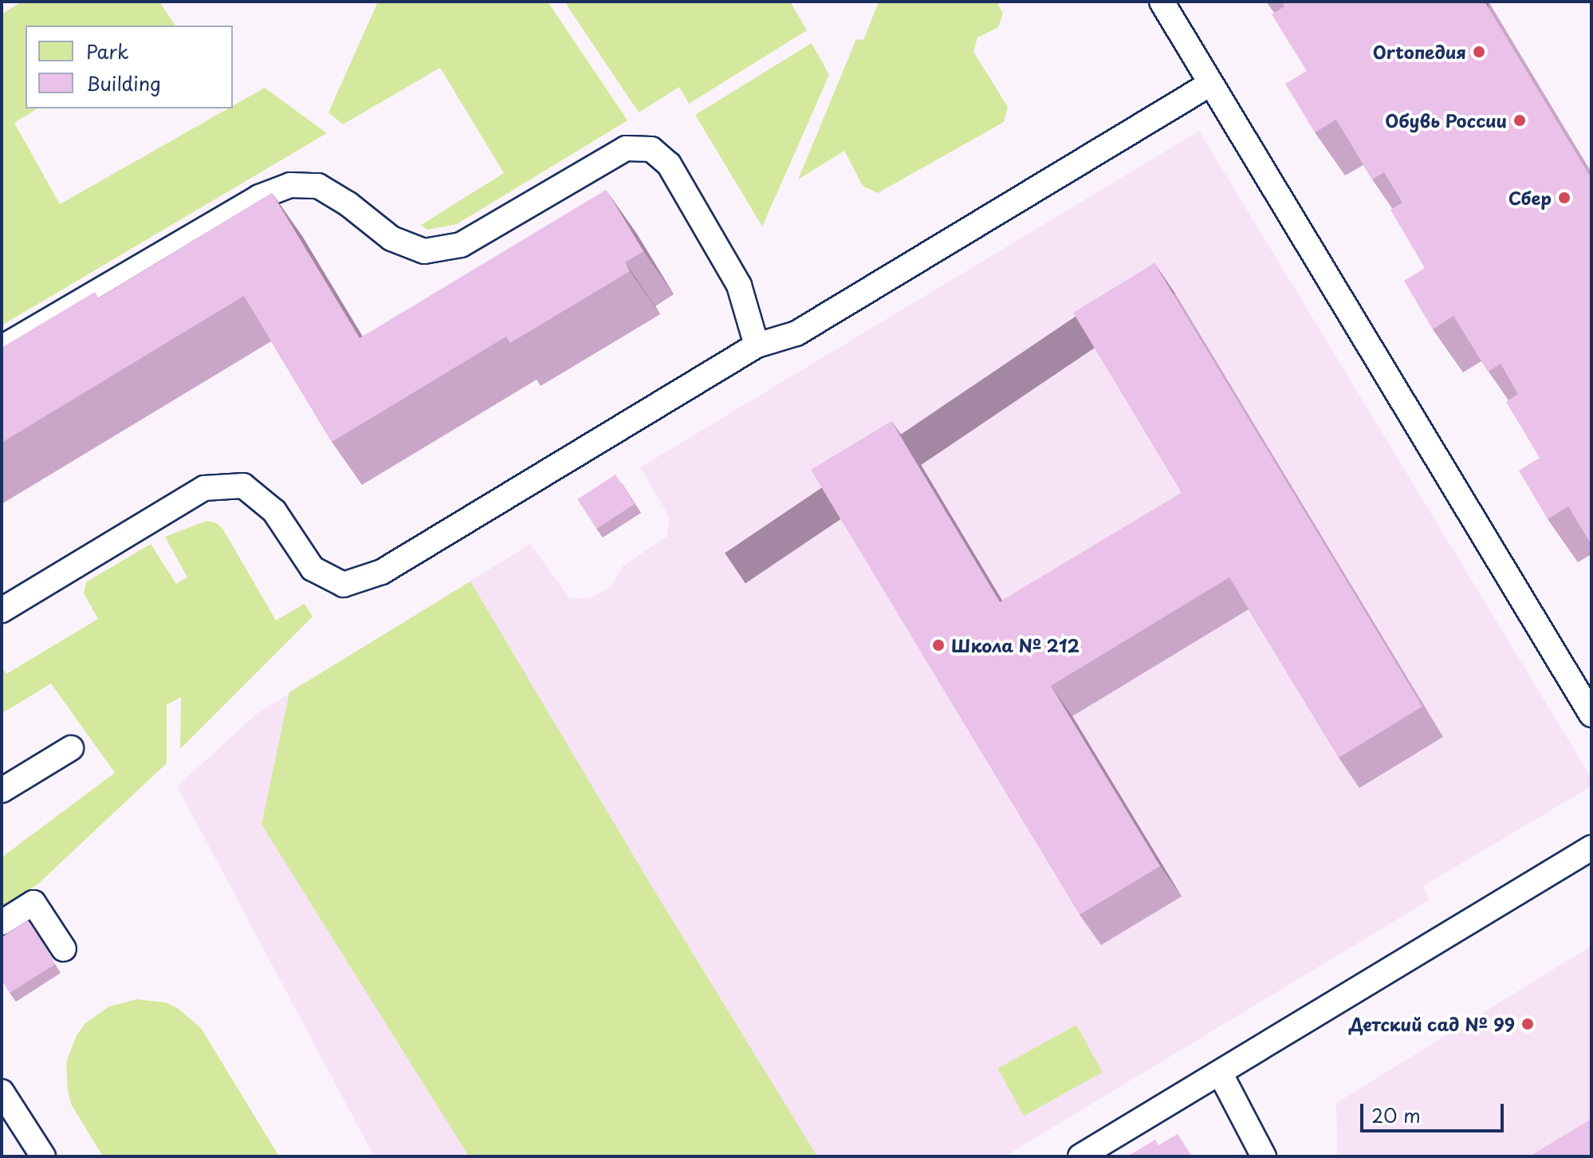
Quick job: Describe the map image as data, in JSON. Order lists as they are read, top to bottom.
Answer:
{
  "places": [
    "Ortoпедия",
    "Обувь России",
    "Сбер",
    "Школа № 212",
    "Детский сад № 99"
  ],
  "legend": ["Park", "Building"],
  "scale_bar": "20 m"
}
